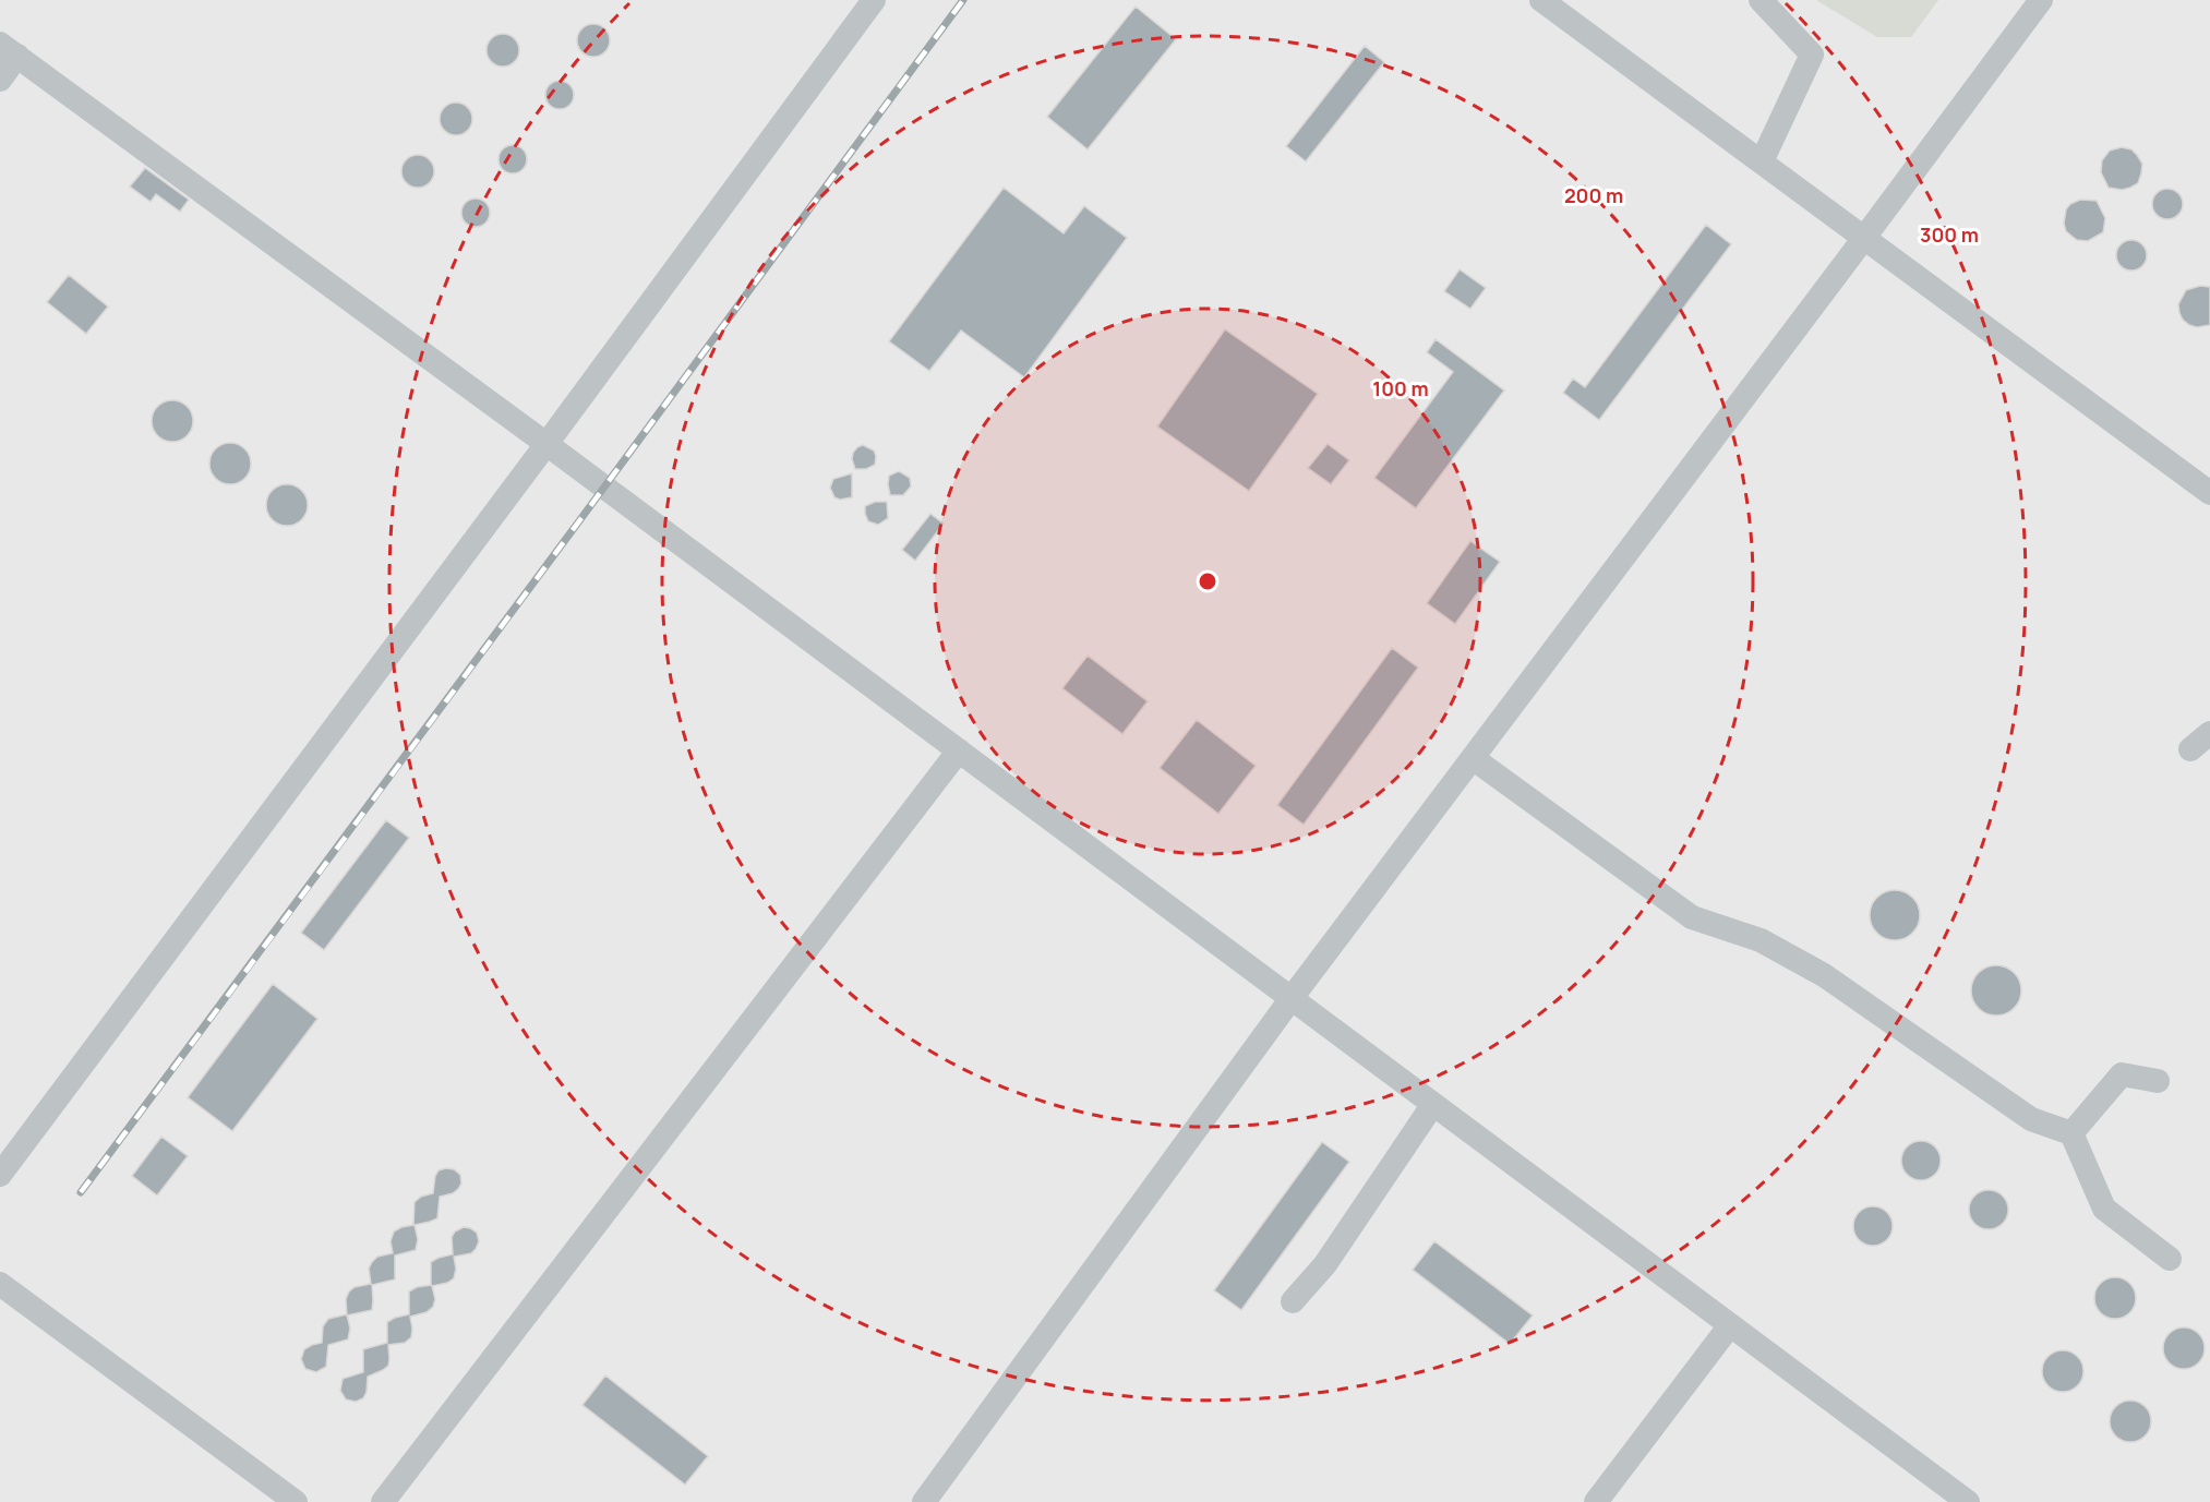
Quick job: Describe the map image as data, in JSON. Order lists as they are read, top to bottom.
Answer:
{
  "rings": ["200 m", "300 m", "100 m"]
}
